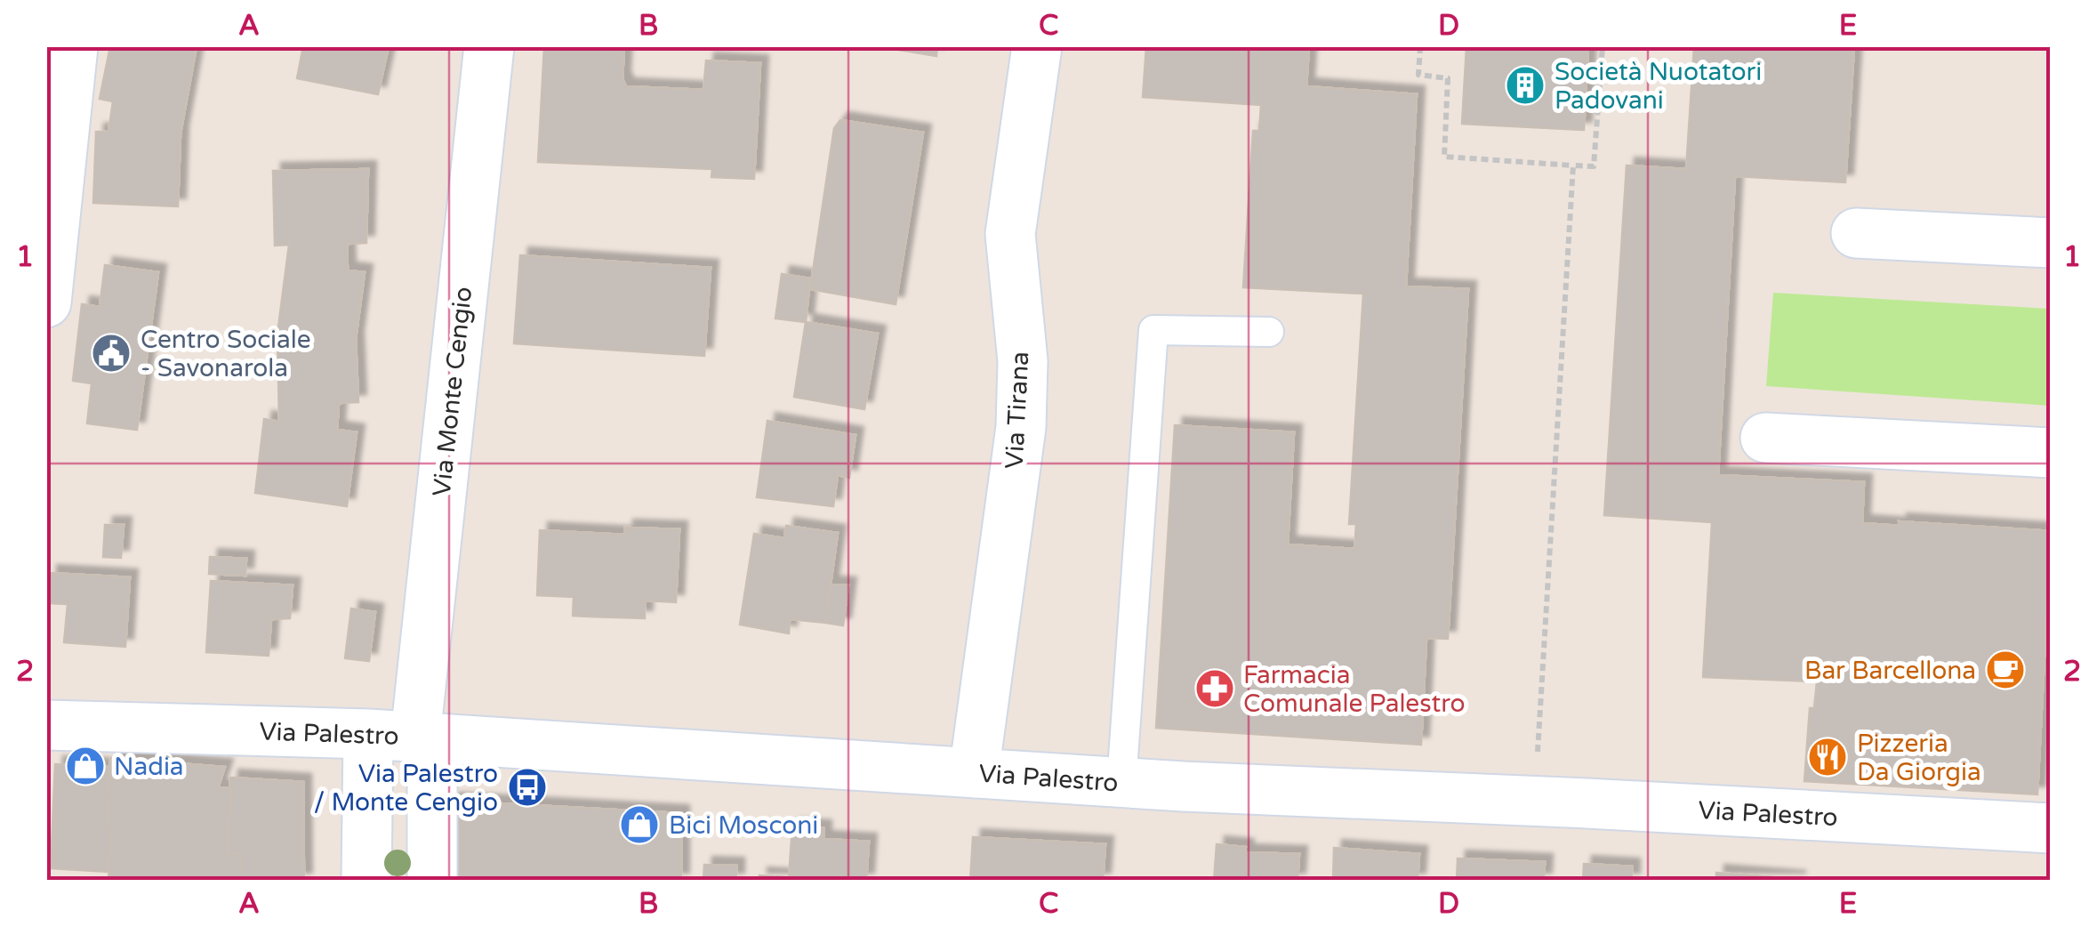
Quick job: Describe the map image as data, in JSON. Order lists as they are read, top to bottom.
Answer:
{
  "streets": {
    "street": ["Via Monte Cengio", "Via Tirana", "Via Palestro"]
  },
  "crossings": [
    ["Via Monte Cengio", "Via Palestro"],
    ["Via Tirana", "Via Palestro"]
  ],
  "places": {
    "building": ["Società Nuotatori Padovani"],
    "public building": ["Centro Sociale - Savonarola"],
    "cafe": ["Bar Barcellona"],
    "pharmacy": ["Farmacia Comunale Palestro"],
    "restaurant": ["Pizzeria Da Giorgia"],
    "shop": ["Nadia", "Bici Mosconi"],
    "bus stop": ["Via Palestro / Monte Cengio"]
  },
  "grid": {
    "columns": [
      "A",
      "B",
      "C",
      "D",
      "E"
    ],
    "rows": ["1", "2"]
  }
}
